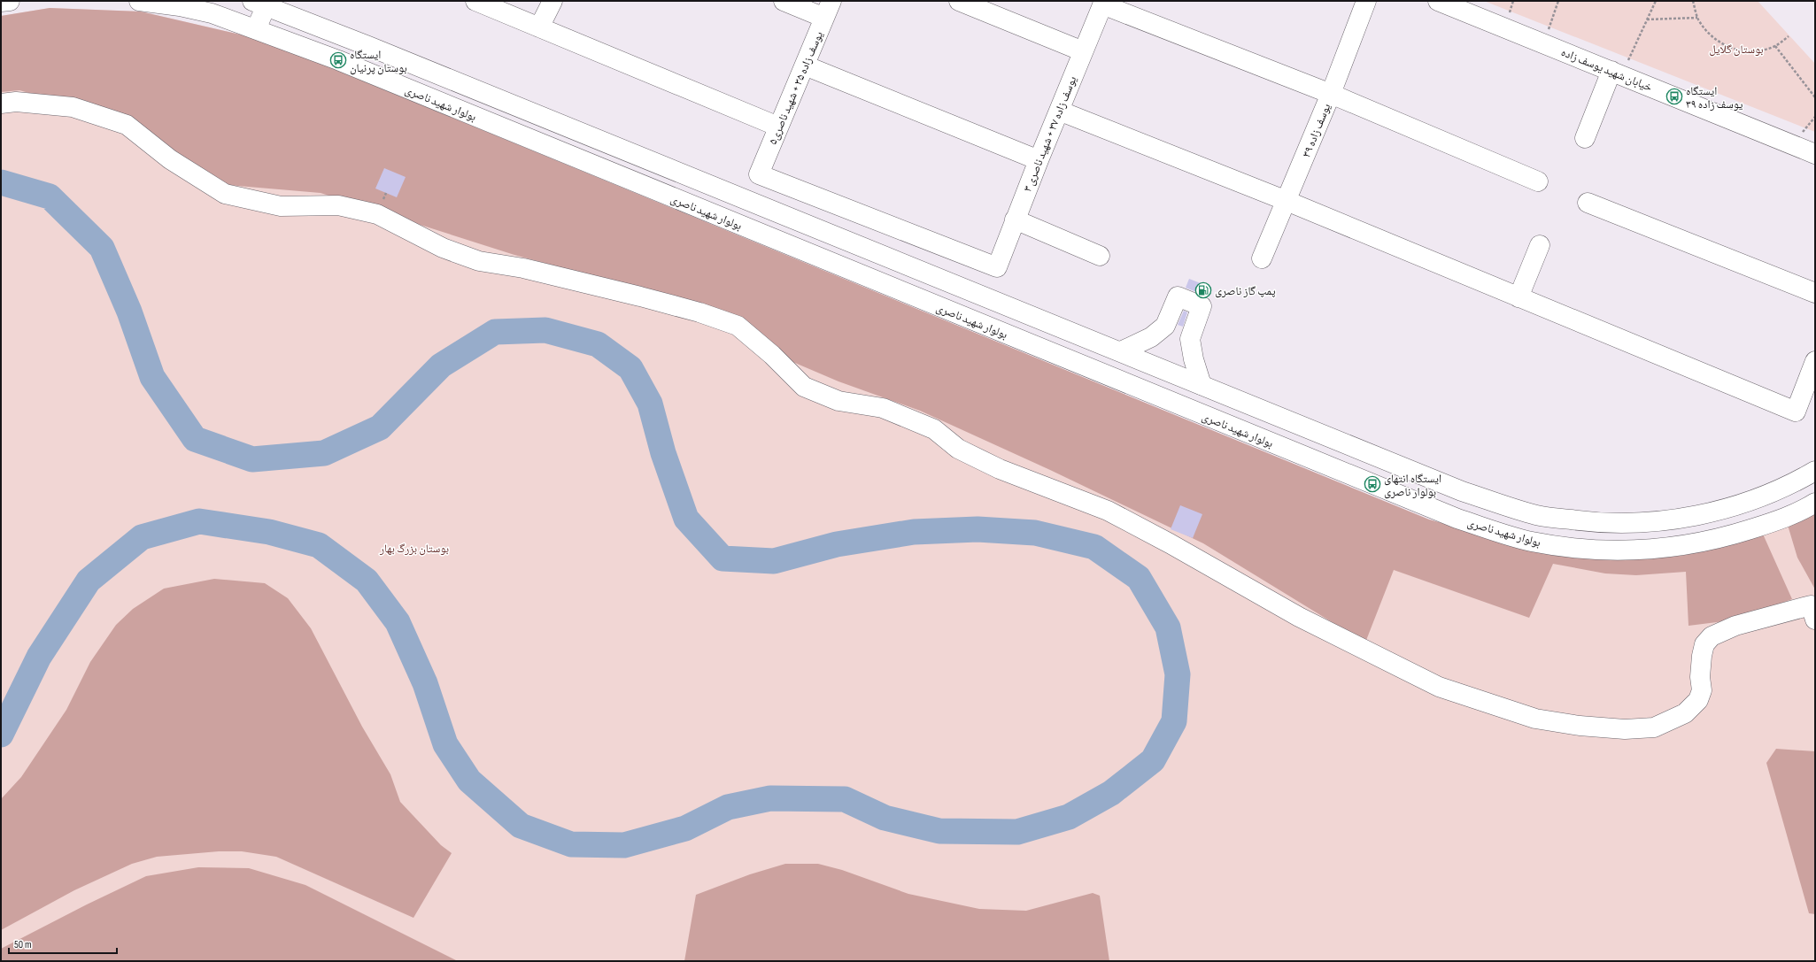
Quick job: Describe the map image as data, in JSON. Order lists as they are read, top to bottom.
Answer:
{
  "streets": {
    "street": [
      "خیابان شهید یوسف زاده",
      "یوسف زاده ۳۵ + شهید ناصری۵",
      "بولوار شهید ناصری",
      "یوسف زاده ۳۹",
      "یوسف زاده ۳۷ + شهید ناصری ۳"
    ]
  },
  "crossings": [
    ["یوسف زاده ۳۵ + شهید ناصری۵", "یوسف زاده ۳۷ + شهید ناصری ۳"]
  ],
  "parks": ["بوستان گلایل", "بوستان بزرگ بهار"],
  "places": {
    "bus stop": ["ایستگاه بوستان پرنیان", "ایستگاه یوسف زاده ۳۹", "ایستگاه انتهای بولوار ناصری"],
    "fuel station": ["پمپ گاز ناصری"]
  },
  "scale_bar": "50 m"
}
